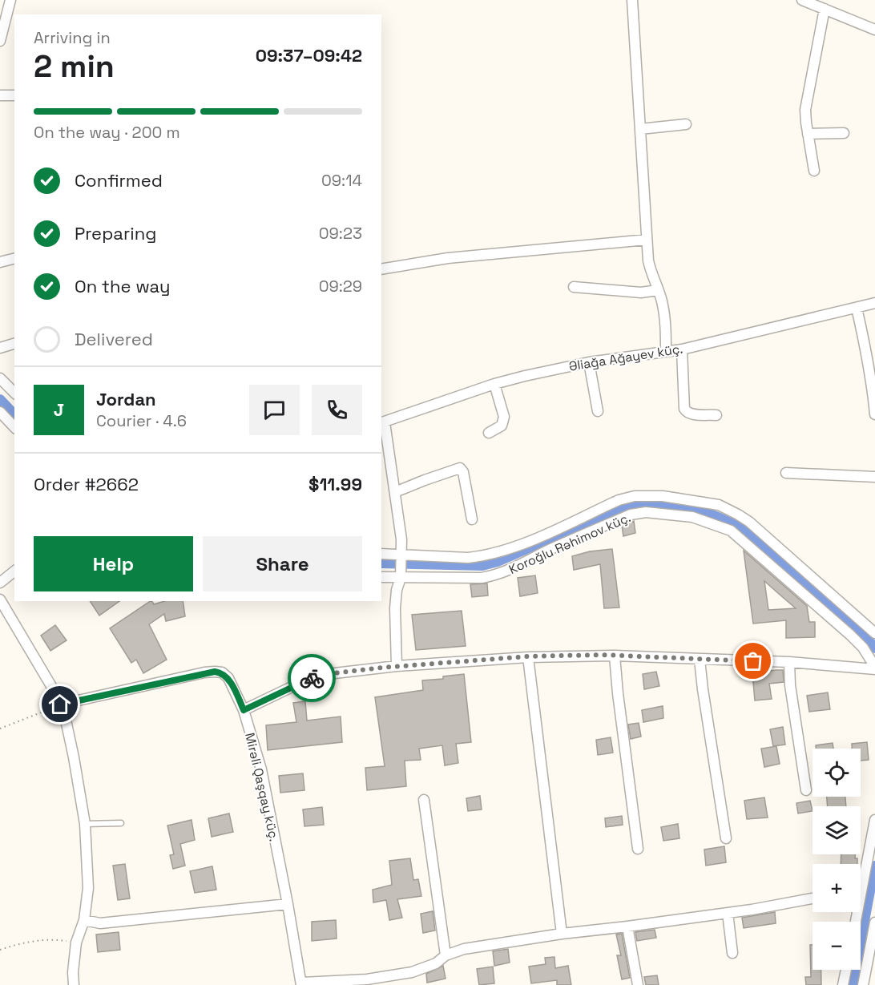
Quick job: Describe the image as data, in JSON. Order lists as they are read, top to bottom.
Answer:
{
  "streets": {
    "street": ["Əliağa Ağayev küç.", "Koroğlu Rəhimov küç.", "Mirəli Qaşqay küç."]
  },
  "page": {
    "heading": ["2 min", "Arriving in", "09:37–09:42"],
    "panel": [
      "Jordan",
      "Courier · 4.6",
      "Order #2662",
      "$11.99"
    ],
    "bar": "On the way · 200 m",
    "list": [
      ["Confirmed", "09:14"],
      ["Preparing", "09:23"],
      ["On the way", "09:29"],
      "Delivered"
    ],
    "round": "J",
    "buttons": ["Help", "Share"],
    "map_buttons": ["+", "−"]
  }
}
